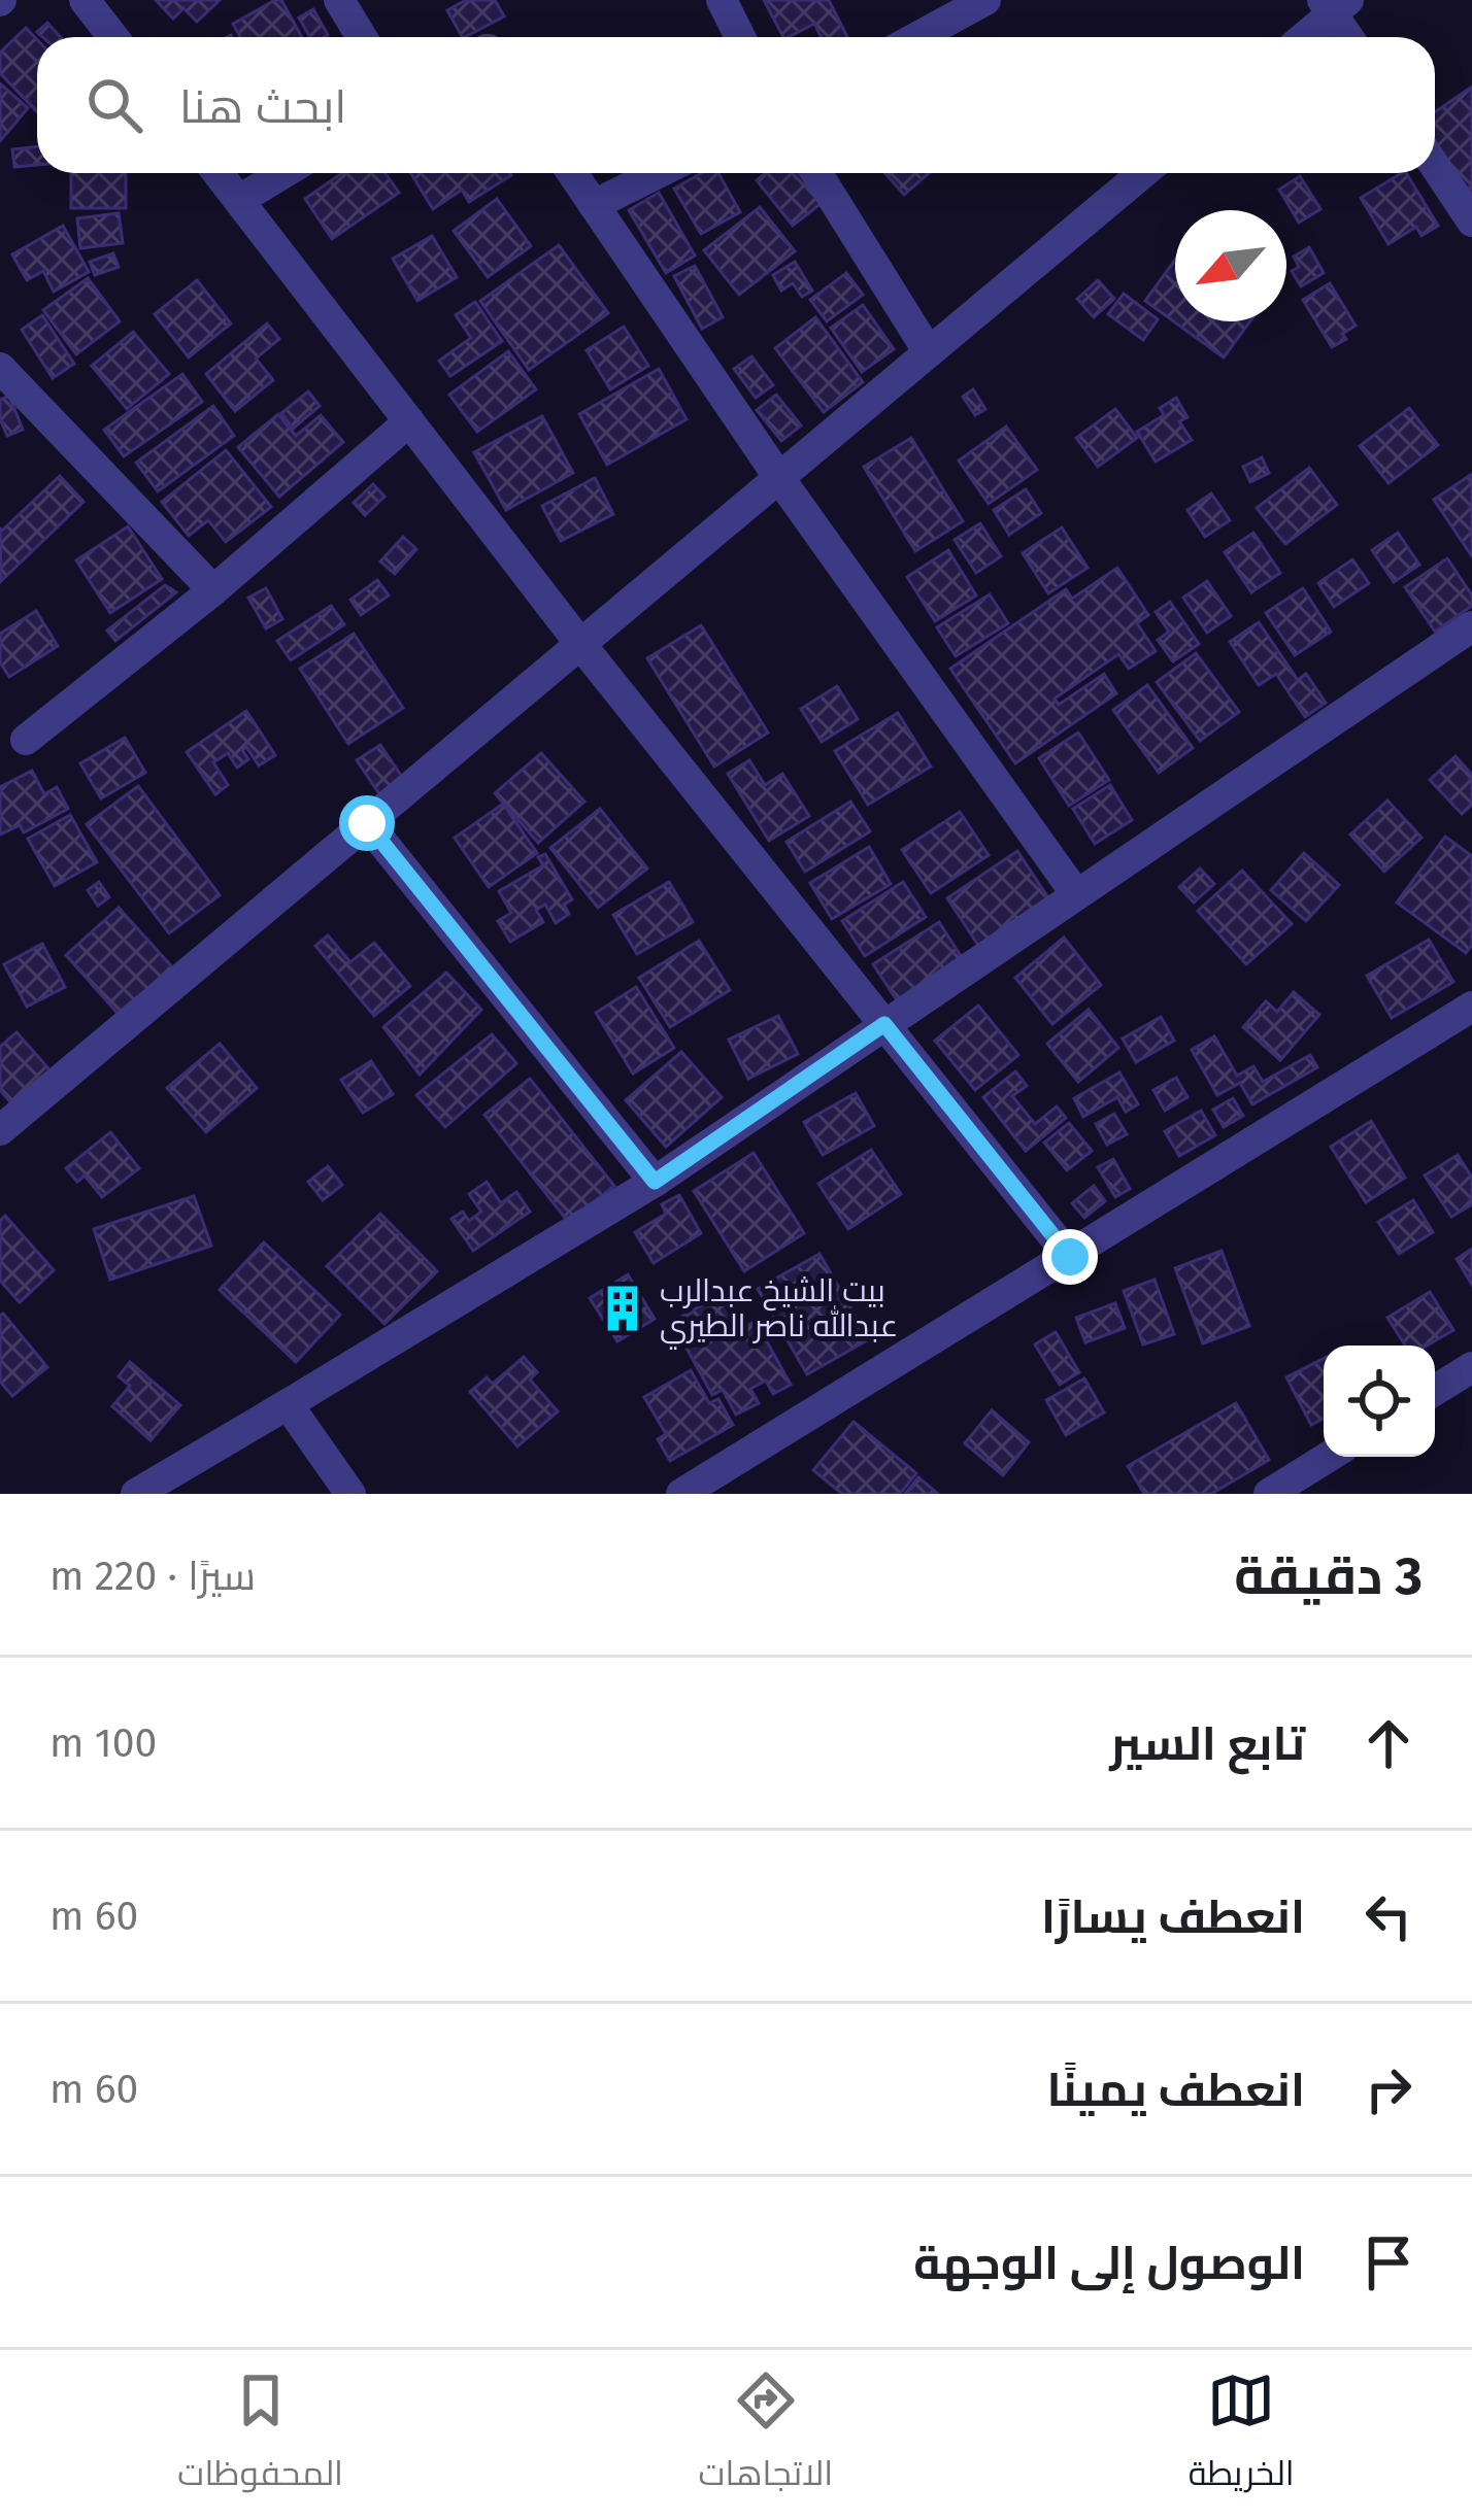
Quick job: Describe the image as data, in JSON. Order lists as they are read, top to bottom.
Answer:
{
  "places": {
    "building": ["بيت الشيخ عبدالرب عبدالله ناصر الطيري"]
  },
  "north": "bottom left",
  "page": {
    "search": "ابحث هنا",
    "heading": ["3 دقيقة", "سيرًا · 220 m"],
    "list": [
      ["تابع السير", "100 m"],
      ["انعطف يسارًا", "60 m"],
      ["انعطف يمينًا", "60 m"],
      "الوصول إلى الوجهة"
    ],
    "nav": ["الخريطة", "الاتجاهات", "المحفوظات"]
  }
}
